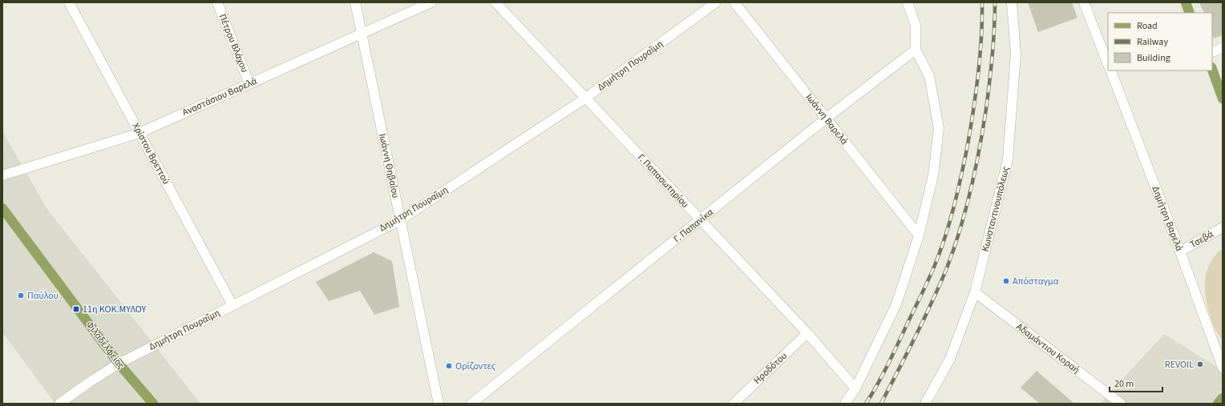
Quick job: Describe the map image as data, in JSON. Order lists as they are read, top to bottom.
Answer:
{
  "streets": {
    "main road": ["Φιλαδελφείας"],
    "street": [
      "Πέτρου Βλάχου",
      "Δημήτρη Πουραΐμη",
      "Αναστάσιου Βαρελά",
      "Ιωάννη Βαρελά",
      "Χρίστου Βρεττού",
      "Ιωάννη Θηβαίου",
      "Γ. Παπασωτηρίου",
      "Κωνσταντινουπόλεως",
      "Δημήτρη Βαρελά",
      "Γ. Παπανίκα",
      "Τσεβά",
      "Αδαμάντιου Κοραή",
      "Ηροδότου"
    ]
  },
  "crossings": [
    ["Πέτρου Βλάχου", "Αναστάσιου Βαρελά"],
    ["Δημήτρη Πουραΐμη", "Χρίστου Βρεττού"],
    ["Δημήτρη Πουραΐμη", "Ιωάννη Θηβαίου"],
    ["Δημήτρη Πουραΐμη", "Γ. Παπασωτηρίου"],
    ["Δημήτρη Πουραΐμη", "Φιλαδελφείας"],
    ["Αναστάσιου Βαρελά", "Χρίστου Βρεττού"],
    ["Αναστάσιου Βαρελά", "Ιωάννη Θηβαίου"],
    ["Ιωάννη Βαρελά", "Γ. Παπανίκα"],
    ["Γ. Παπασωτηρίου", "Γ. Παπανίκα"],
    ["Γ. Παπασωτηρίου", "Ηροδότου"],
    ["Κωνσταντινουπόλεως", "Αδαμάντιου Κοραή"],
    ["Δημήτρη Βαρελά", "Τσεβά"]
  ],
  "places": {
    "other": [
      "Απόσταγμα",
      "Παύλου",
      "REVOIL",
      "Ορίζοντες"
    ],
    "transit": ["11η ΚΟΚ.ΜΥΛΟΥ"]
  },
  "legend": ["Road", "Railway", "Building"],
  "scale_bar": "20 m"
}
